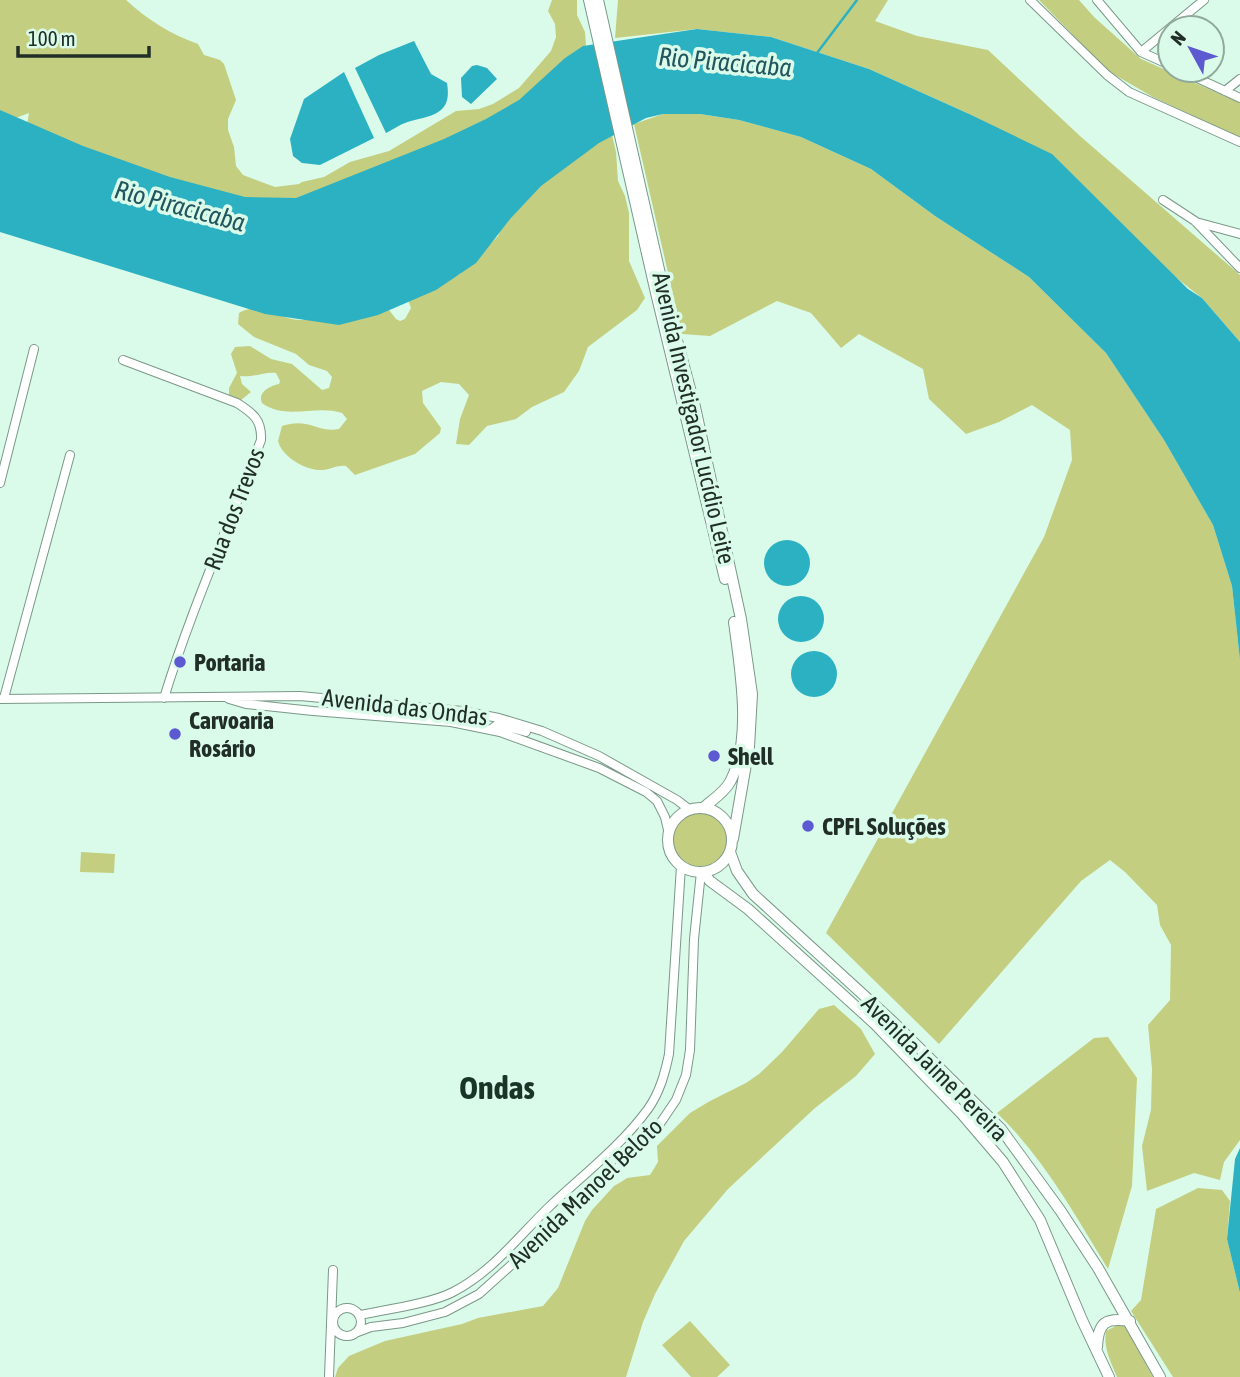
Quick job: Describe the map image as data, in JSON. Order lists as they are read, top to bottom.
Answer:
{
  "streets": {
    "main road": ["Avenida Investigador Lucídio Leite", "Avenida Jaime Pereira"],
    "street": ["Rua dos Trevos", "Avenida das Ondas", "Avenida Manoel Beloto"]
  },
  "crossings": [
    ["Avenida Investigador Lucídio Leite", "Avenida das Ondas"],
    ["Avenida Investigador Lucídio Leite", "Avenida Jaime Pereira"],
    ["Avenida Investigador Lucídio Leite", "Avenida Manoel Beloto"],
    ["Rua dos Trevos", "Avenida das Ondas"],
    ["Avenida das Ondas", "Avenida Jaime Pereira"],
    ["Avenida das Ondas", "Avenida Manoel Beloto"],
    ["Avenida Jaime Pereira", "Avenida Manoel Beloto"]
  ],
  "districts": ["Ondas"],
  "water": ["Rio Piracicaba"],
  "places": [
    "Portaria",
    "Carvoaria Rosário",
    "Shell",
    "CPFL Soluções"
  ],
  "scale_bar": "100 m",
  "north": "top left"
}
